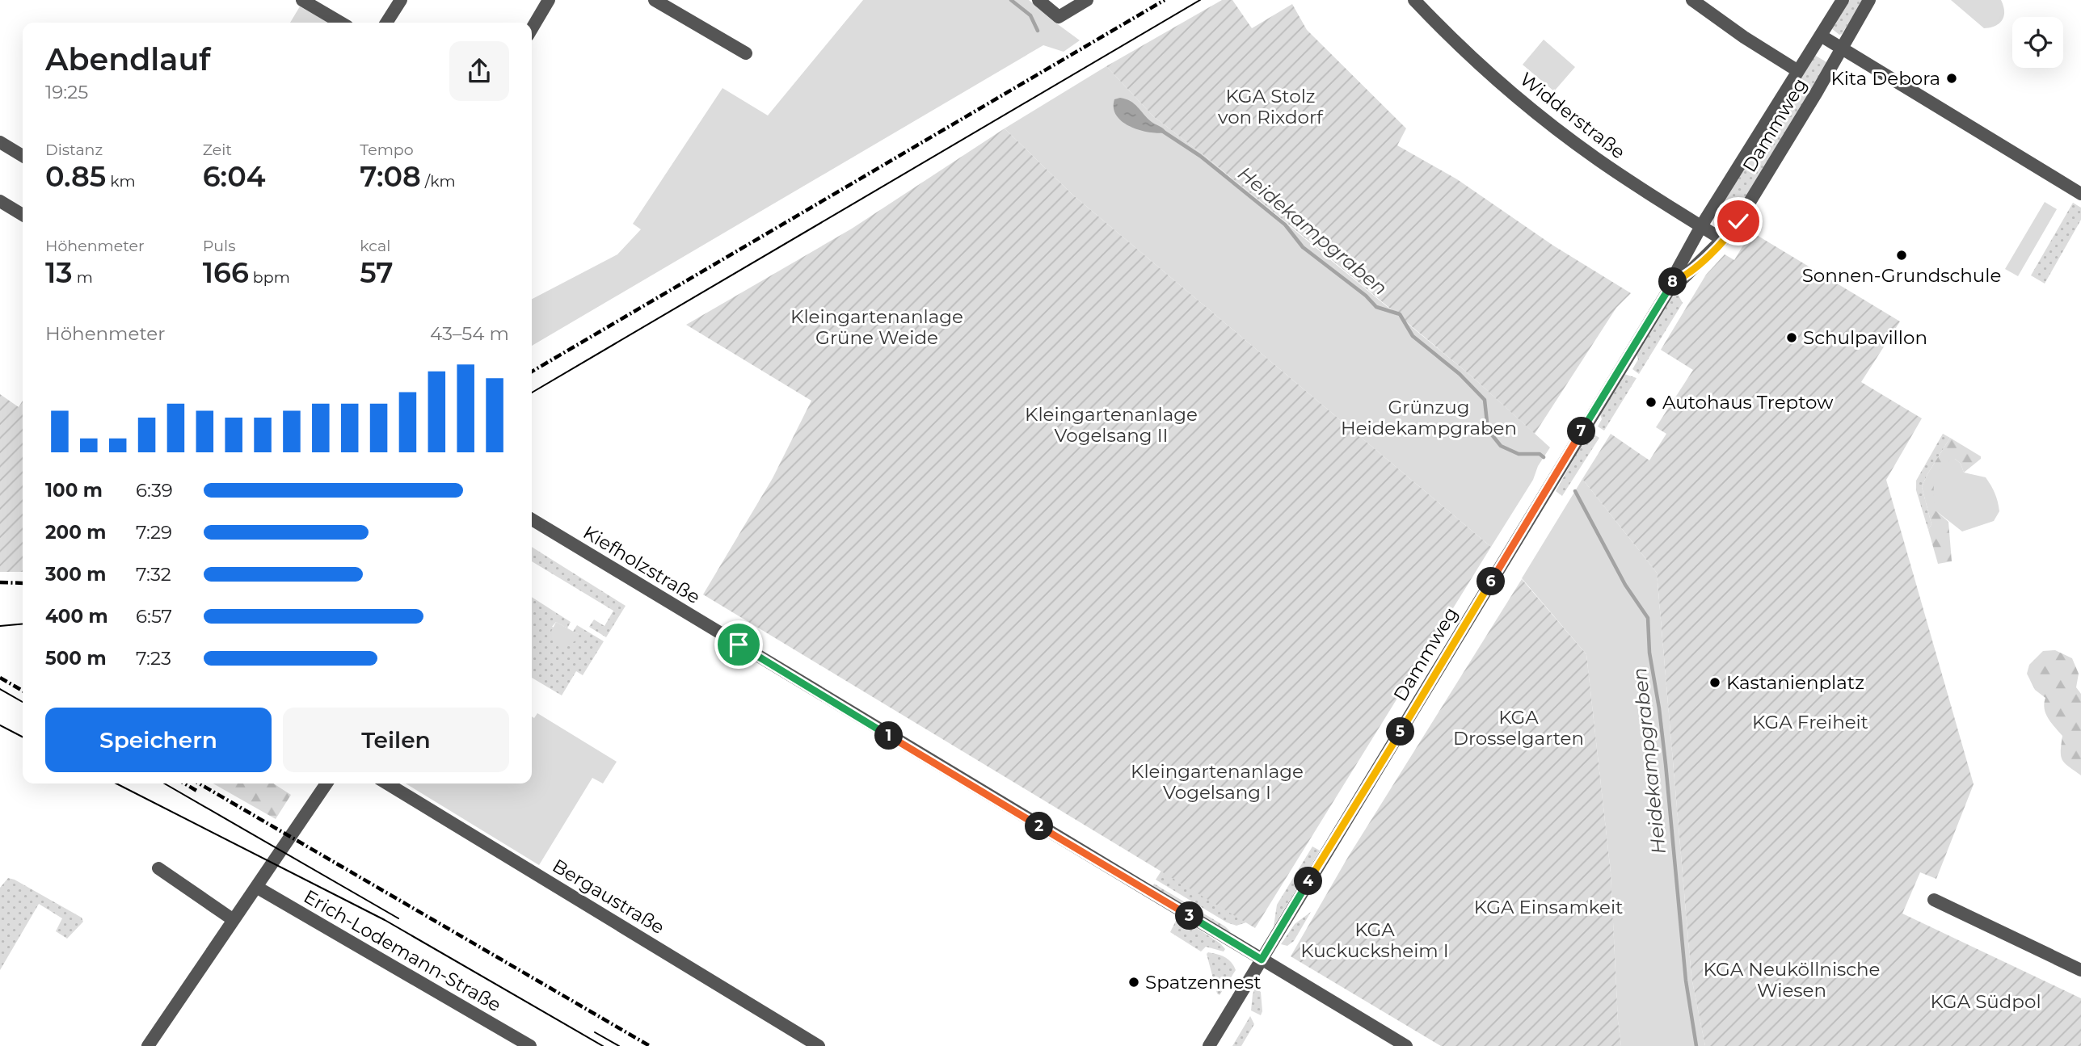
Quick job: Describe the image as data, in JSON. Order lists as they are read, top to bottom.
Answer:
{
  "streets": {
    "street": [
      "Widderstraße",
      "Dammweg",
      "Kiefholzstraße",
      "Bergaustraße",
      "Erich-Lodemann-Straße"
    ]
  },
  "crossings": [
    ["Widderstraße", "Dammweg"],
    ["Dammweg", "Kiefholzstraße"]
  ],
  "water": ["Heidekampgraben"],
  "parks": [
    "KGA Stolz von Rixdorf",
    "Kleingartenanlage Grüne Weide",
    "Grünzug Heidekampgraben",
    "Kleingartenanlage Vogelsang II",
    "KGA Drosselgarten",
    "KGA Freiheit",
    "Kleingartenanlage Vogelsang I",
    "KGA Einsamkeit",
    "KGA Kuckucksheim I",
    "KGA Neuköllnische Wiesen",
    "KGA Südpol"
  ],
  "places": [
    "Kita Debora",
    "Sonnen-Grundschule",
    "Schulpavillon",
    "Autohaus Treptow",
    "Kastanienplatz",
    "Spatzennest"
  ],
  "page": {
    "heading": ["Abendlauf", "19:25"],
    "stats": [
      ["Distanz", "0.85 km"],
      ["Zeit", "6:04"],
      ["Tempo", "7:08 /km"],
      ["Höhenmeter", "13 m"],
      ["Puls", "166 bpm"],
      ["kcal", "57"]
    ],
    "pins": [
      "8",
      "7",
      "6",
      "5",
      "1",
      "2",
      "4",
      "3"
    ],
    "chart": ["Höhenmeter", "43–54 m"],
    "list": [
      {
        "name": "100 m",
        "note": "6:39"
      },
      {
        "name": "200 m",
        "note": "7:29"
      },
      {
        "name": "300 m",
        "note": "7:32"
      },
      {
        "name": "400 m",
        "note": "6:57"
      },
      {
        "name": "500 m",
        "note": "7:23"
      }
    ],
    "buttons": ["Speichern", "Teilen"]
  }
}
